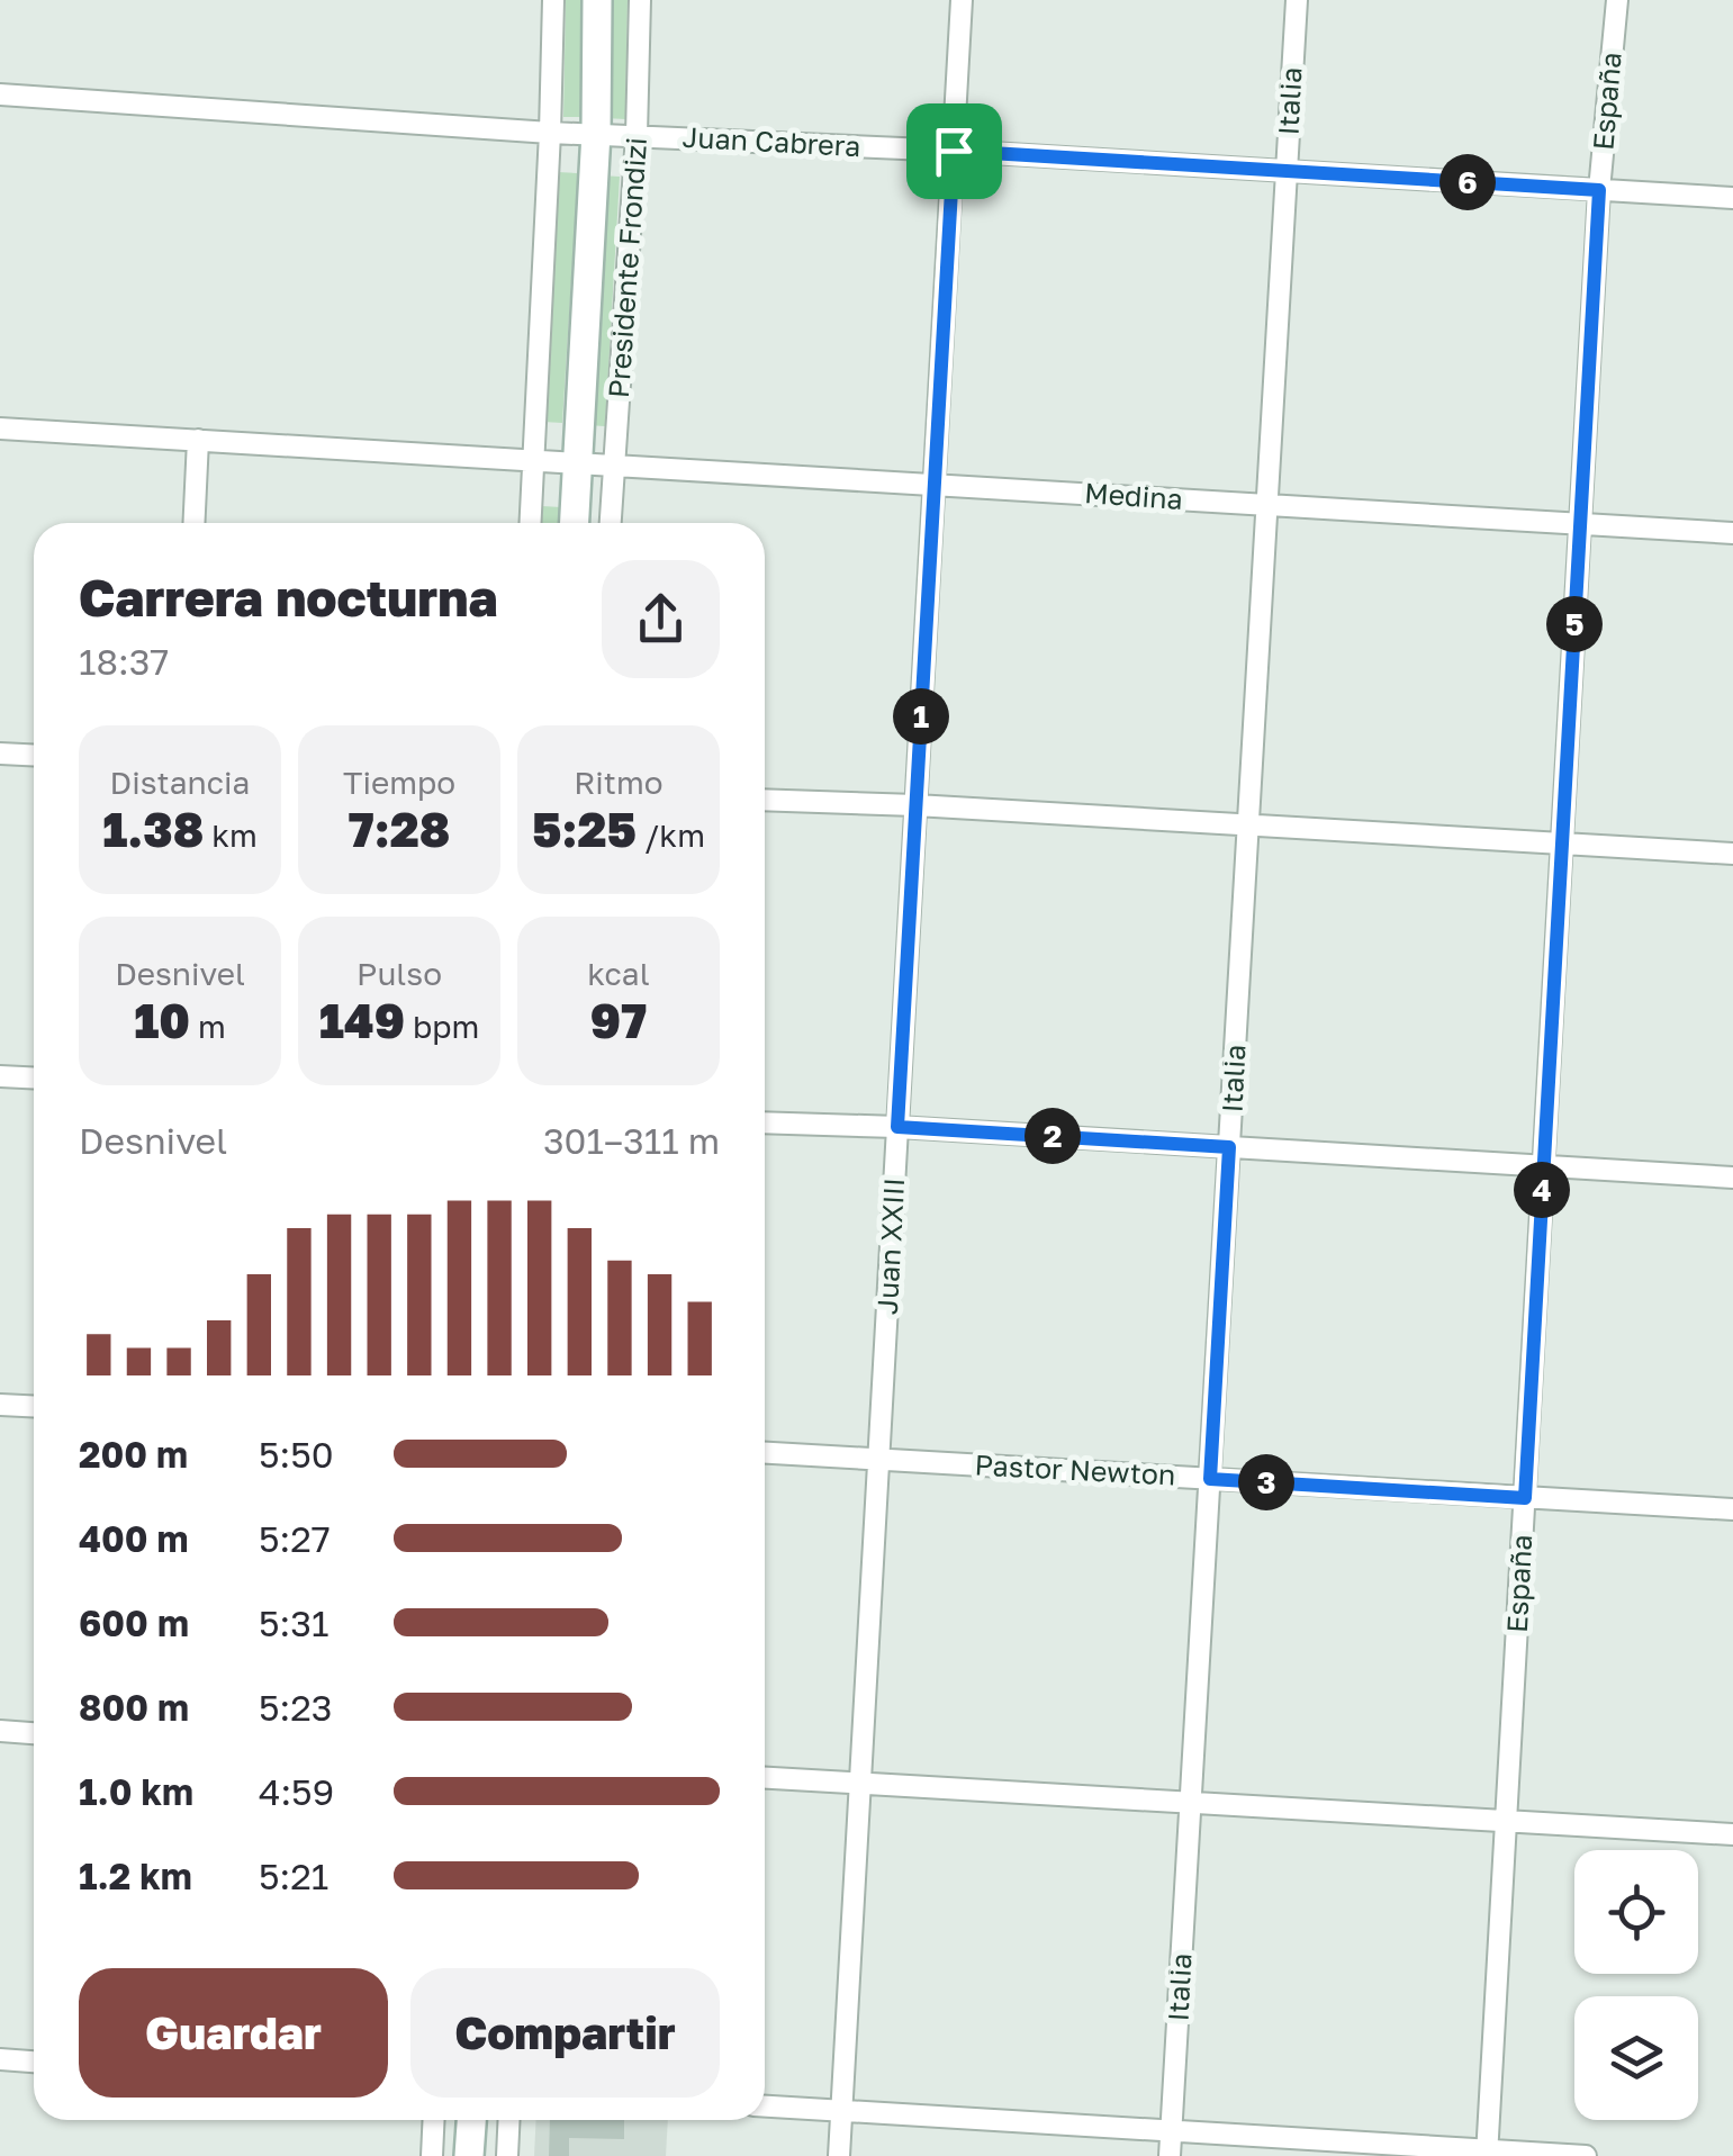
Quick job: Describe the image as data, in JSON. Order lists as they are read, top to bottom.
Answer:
{
  "streets": {
    "main road": ["Presidente Frondizi"],
    "street": [
      "Italia",
      "España",
      "Juan Cabrera",
      "Medina",
      "Juan XXIII",
      "Pastor Newton"
    ]
  },
  "crossings": [
    ["Italia", "Juan Cabrera"],
    ["Italia", "Medina"],
    ["Italia", "Pastor Newton"],
    ["España", "Juan Cabrera"],
    ["España", "Medina"],
    ["España", "Pastor Newton"],
    ["Juan Cabrera", "Presidente Frondizi"],
    ["Juan Cabrera", "Juan XXIII"],
    ["Presidente Frondizi", "Medina"],
    ["Medina", "Juan XXIII"],
    ["Juan XXIII", "Pastor Newton"]
  ],
  "page": {
    "pins": [
      "6",
      "5",
      "1",
      "2",
      "4",
      "3"
    ],
    "heading": ["Carrera nocturna", "18:37"],
    "stats": [
      ["Distancia", "1.38 km"],
      ["Tiempo", "7:28"],
      ["Ritmo", "5:25 /km"],
      ["Desnivel", "10 m"],
      ["Pulso", "149 bpm"],
      ["kcal", "97"]
    ],
    "chart": ["Desnivel", "301–311 m"],
    "list": [
      {
        "name": "200 m",
        "note": "5:50"
      },
      {
        "name": "400 m",
        "note": "5:27"
      },
      {
        "name": "600 m",
        "note": "5:31"
      },
      {
        "name": "800 m",
        "note": "5:23"
      },
      {
        "name": "1.0 km",
        "note": "4:59"
      },
      {
        "name": "1.2 km",
        "note": "5:21"
      }
    ],
    "buttons": ["Guardar", "Compartir"]
  }
}
